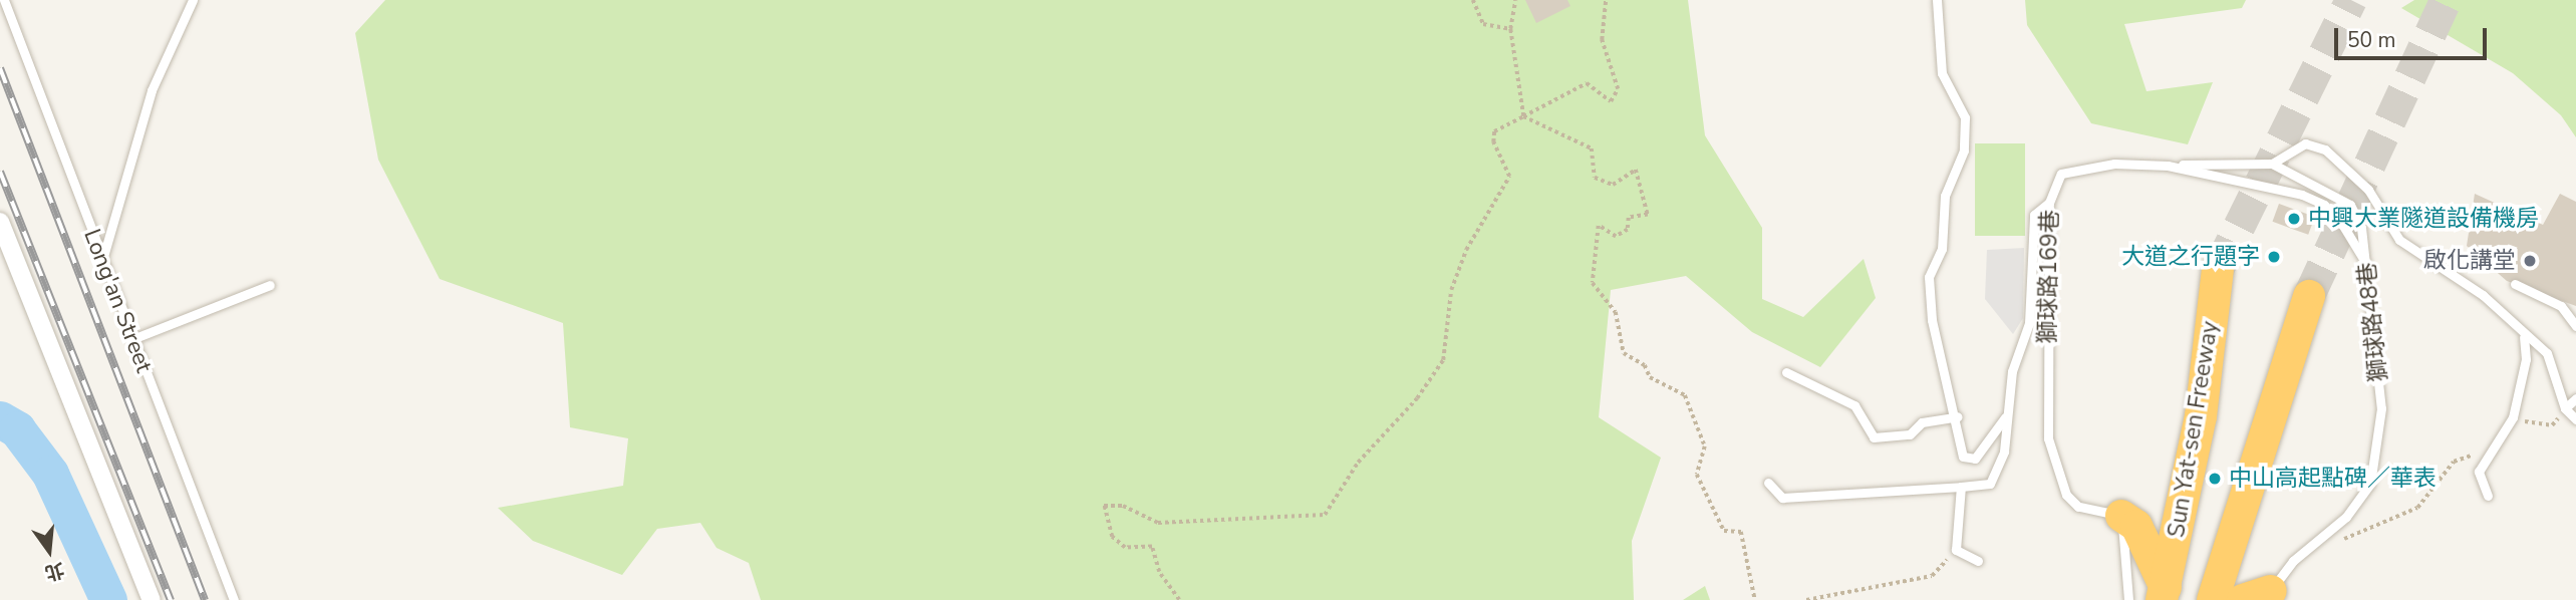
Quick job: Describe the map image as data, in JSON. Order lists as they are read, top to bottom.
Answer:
{
  "streets": {
    "highway": ["Sun Yat-sen Freeway"],
    "lane": ["獅球路169巷", "Long'an Street", "獅球路48巷"]
  },
  "crossings": [
    ["獅球路169巷", "獅球路48巷"]
  ],
  "places": [
    "中興大業隧道設備機房",
    "大道之行題字",
    "啟化講堂",
    "中山高起點碑／華表"
  ],
  "scale_bar": "50 m",
  "north": "bottom"
}
